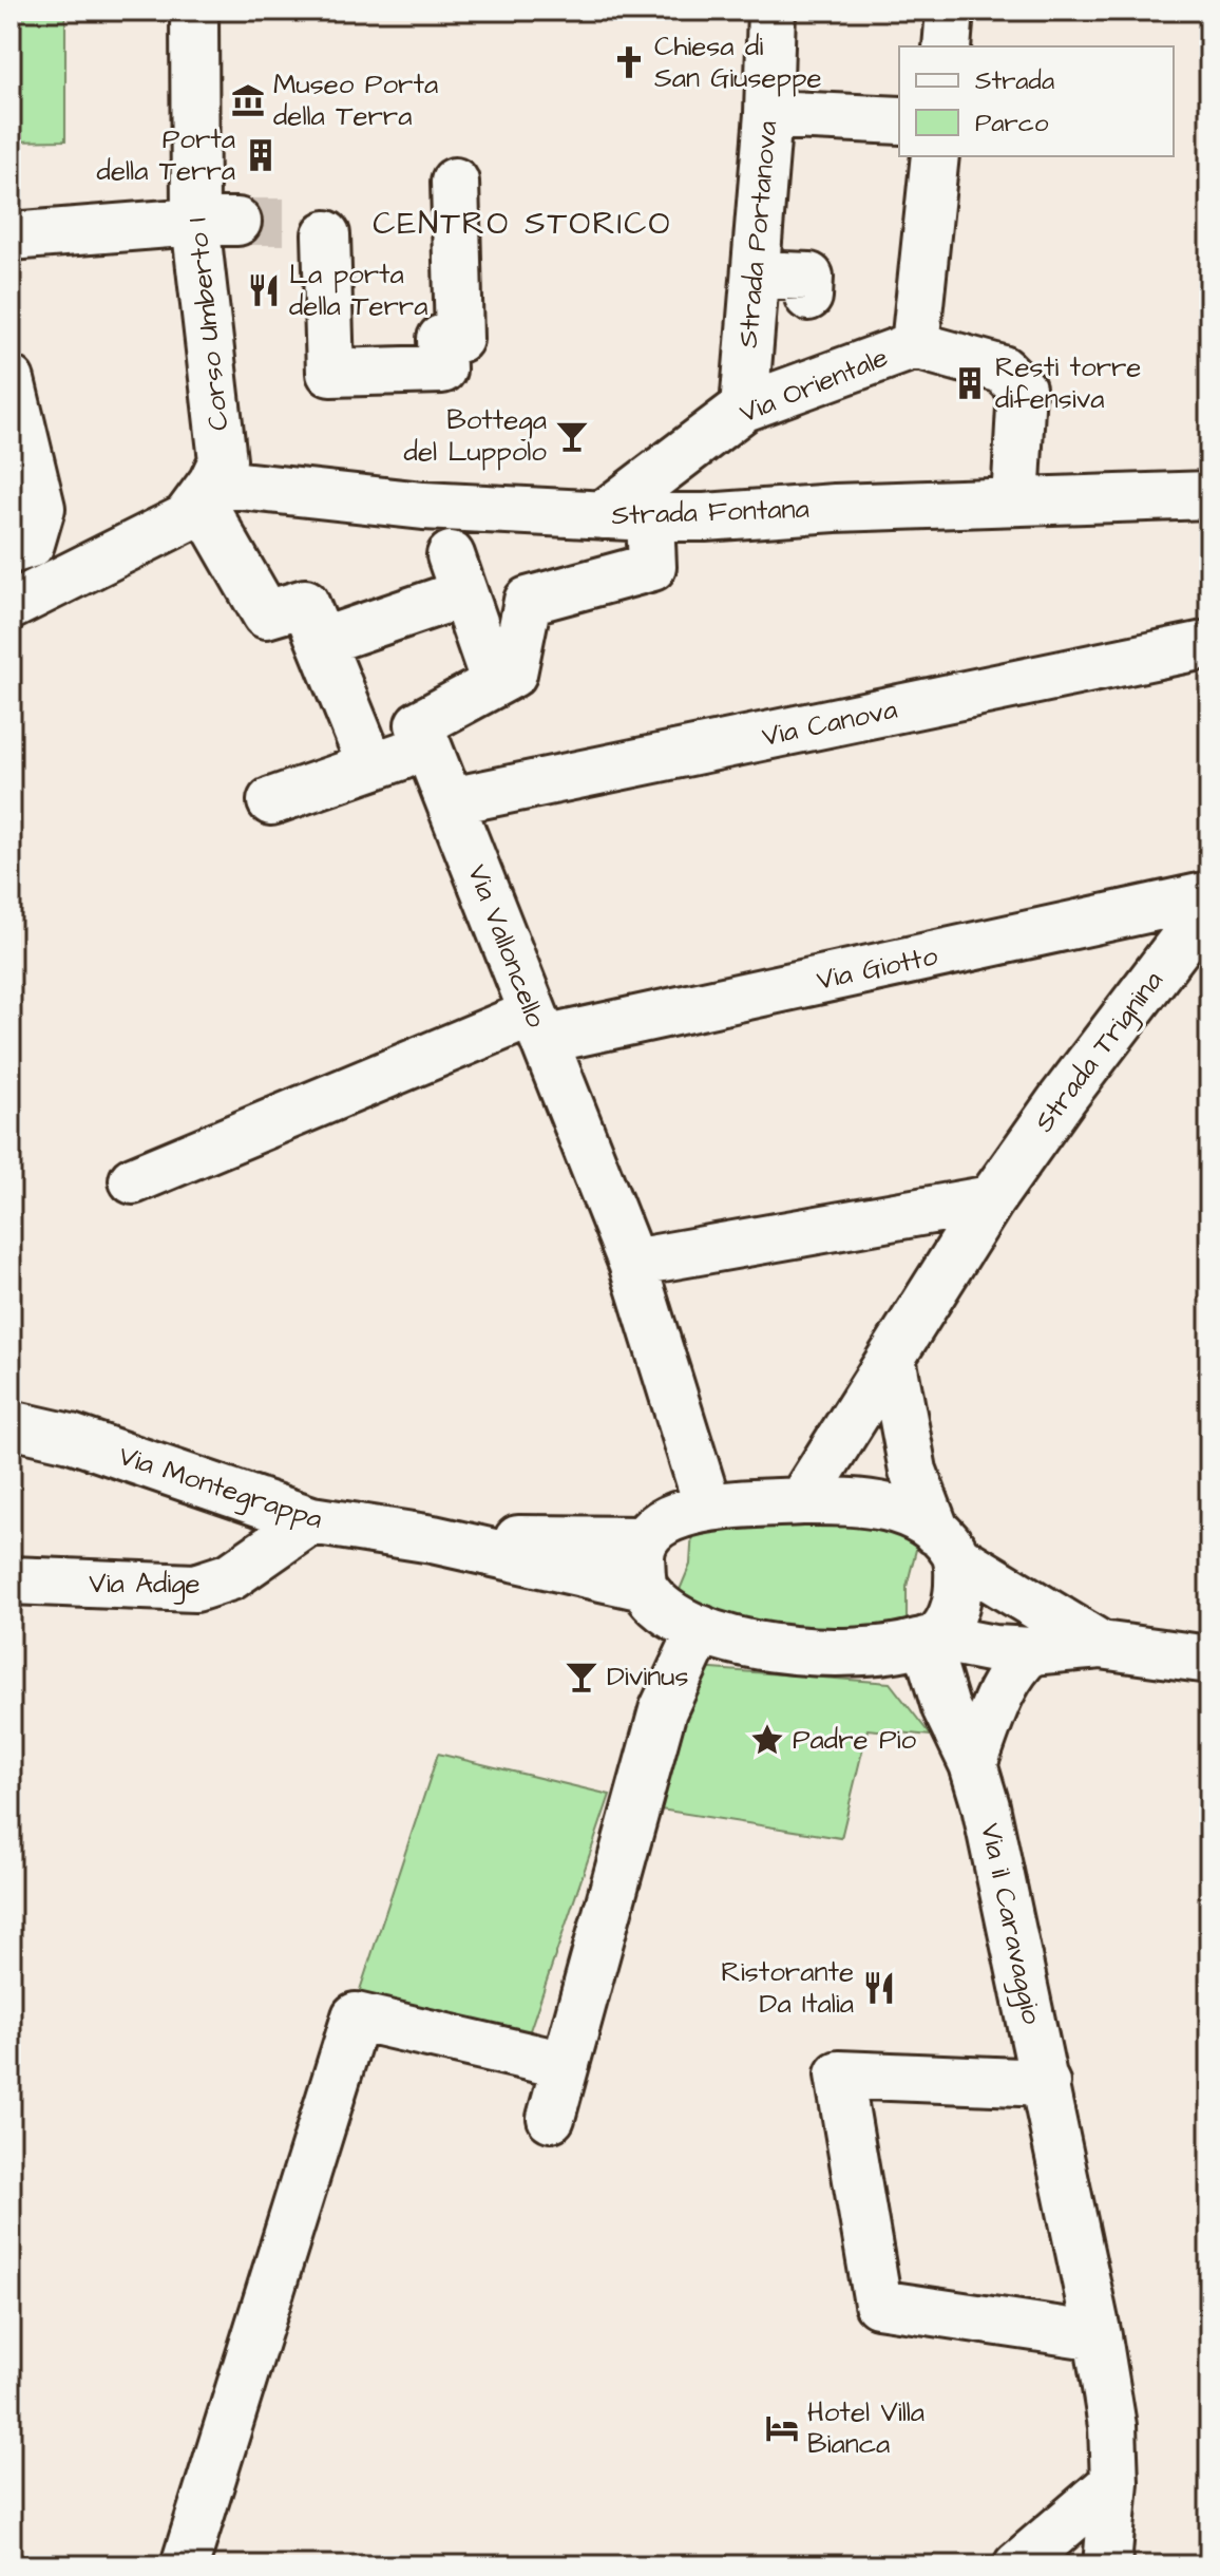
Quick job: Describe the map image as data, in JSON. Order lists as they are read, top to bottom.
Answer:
{
  "streets": {
    "street": [
      "Strada Portanova",
      "Corso Umberto I",
      "Via Orientale",
      "Strada Fontana",
      "Via Canova",
      "Via Valloncello",
      "Via Giotto",
      "Strada Trignina",
      "Via Montegrappa",
      "Via Adige",
      "Via il Caravaggio"
    ]
  },
  "crossings": [
    ["Strada Portanova", "Via Orientale"],
    ["Corso Umberto I", "Strada Fontana"],
    ["Via Orientale", "Strada Fontana"],
    ["Via Canova", "Via Valloncello"],
    ["Via Valloncello", "Via Giotto"],
    ["Via Montegrappa", "Via Adige"],
    ["Via Montegrappa", "Via il Caravaggio"]
  ],
  "districts": ["CENTRO STORICO"],
  "places": {
    "church": ["Chiesa di San Giuseppe"],
    "museum": ["Museo Porta della Terra"],
    "building": ["Porta della Terra", "Resti torre difensiva"],
    "restaurant": ["La porta della Terra", "Ristorante Da Italia"],
    "bar": ["Bottega del Luppolo", "Divinus"],
    "place": ["Padre Pio"],
    "hotel": ["Hotel Villa Bianca"]
  },
  "legend": ["Strada", "Parco"]
}
